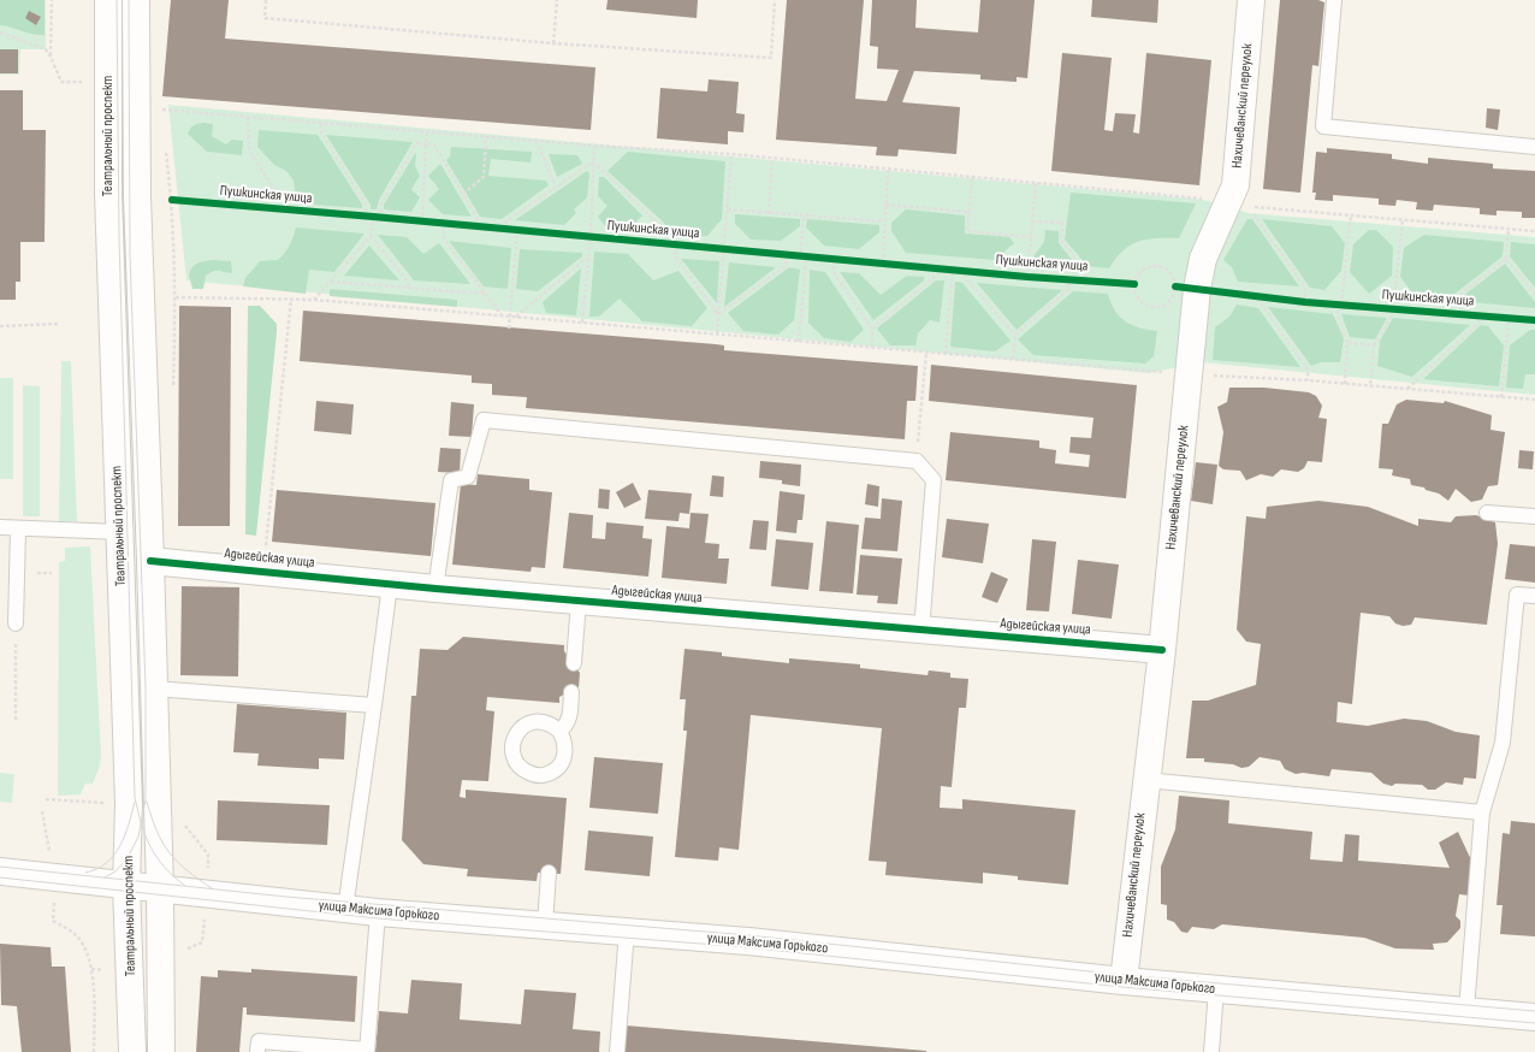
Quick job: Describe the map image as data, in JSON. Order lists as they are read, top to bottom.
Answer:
{
  "streets": {
    "main road": [
      "Нахичеванский переулок",
      "Театральный проспект",
      "Адыгейская улица",
      "улица Максима Горького"
    ],
    "cycle path": ["Пушкинская улица"]
  },
  "crossings": [
    ["Нахичеванский переулок", "Пушкинская улица"],
    ["Нахичеванский переулок", "Адыгейская улица"],
    ["Нахичеванский переулок", "улица Максима Горького"],
    ["Театральный проспект", "Адыгейская улица"],
    ["Театральный проспект", "улица Максима Горького"]
  ]
}
